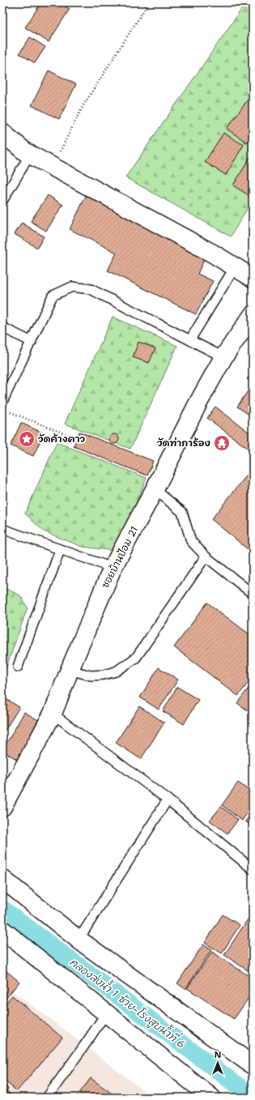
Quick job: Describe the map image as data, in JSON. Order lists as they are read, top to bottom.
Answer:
{
  "streets": {
    "street": ["ซอยบ้านป้อม 21"]
  },
  "water": ["คลองส่งน้ำ 1 ซ้าย-โรงสูบน้ำที่ 6"],
  "places": {
    "place": ["วัดค้างคาว"],
    "temple": ["วัดท่าการ้อง"]
  },
  "north": "top"
}
